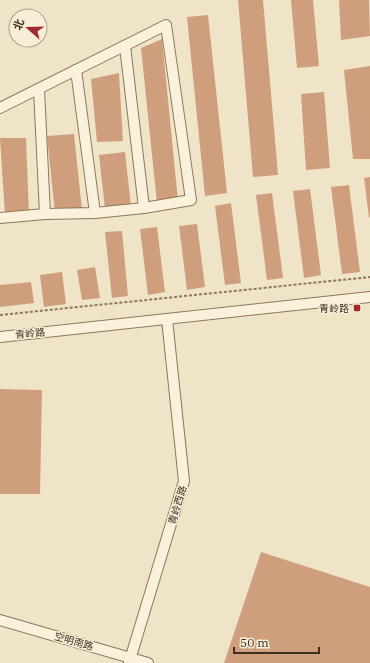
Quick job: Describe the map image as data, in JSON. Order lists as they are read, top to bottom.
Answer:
{
  "streets": {
    "street": ["青岭路", "青岭西路", "空明南路"]
  },
  "crossings": [
    ["青岭路", "青岭西路"],
    ["青岭西路", "空明南路"]
  ],
  "places": {
    "transit": ["青岭路"]
  },
  "scale_bar": "50 m",
  "north": "left"
}
